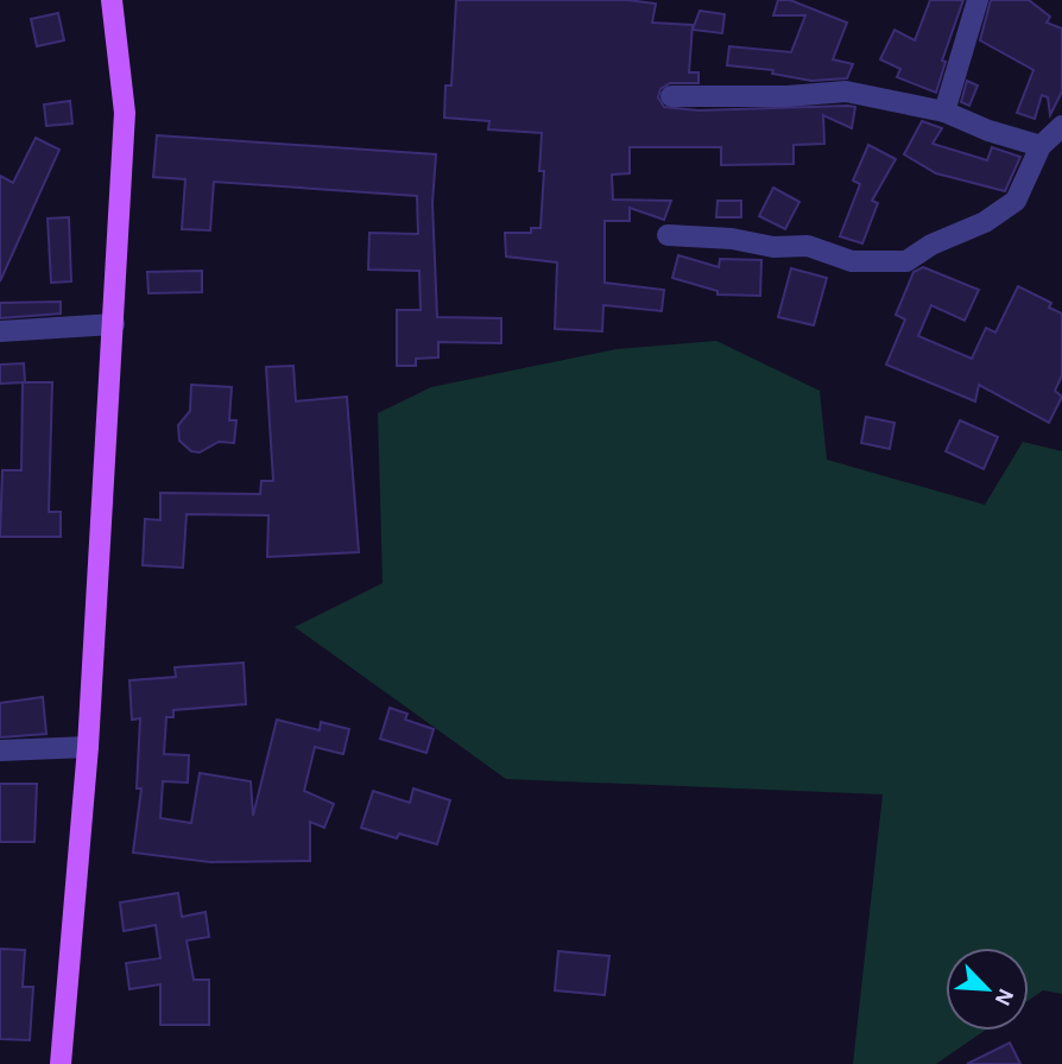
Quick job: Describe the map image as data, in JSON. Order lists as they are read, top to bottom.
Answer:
{
  "north": "bottom right"
}
